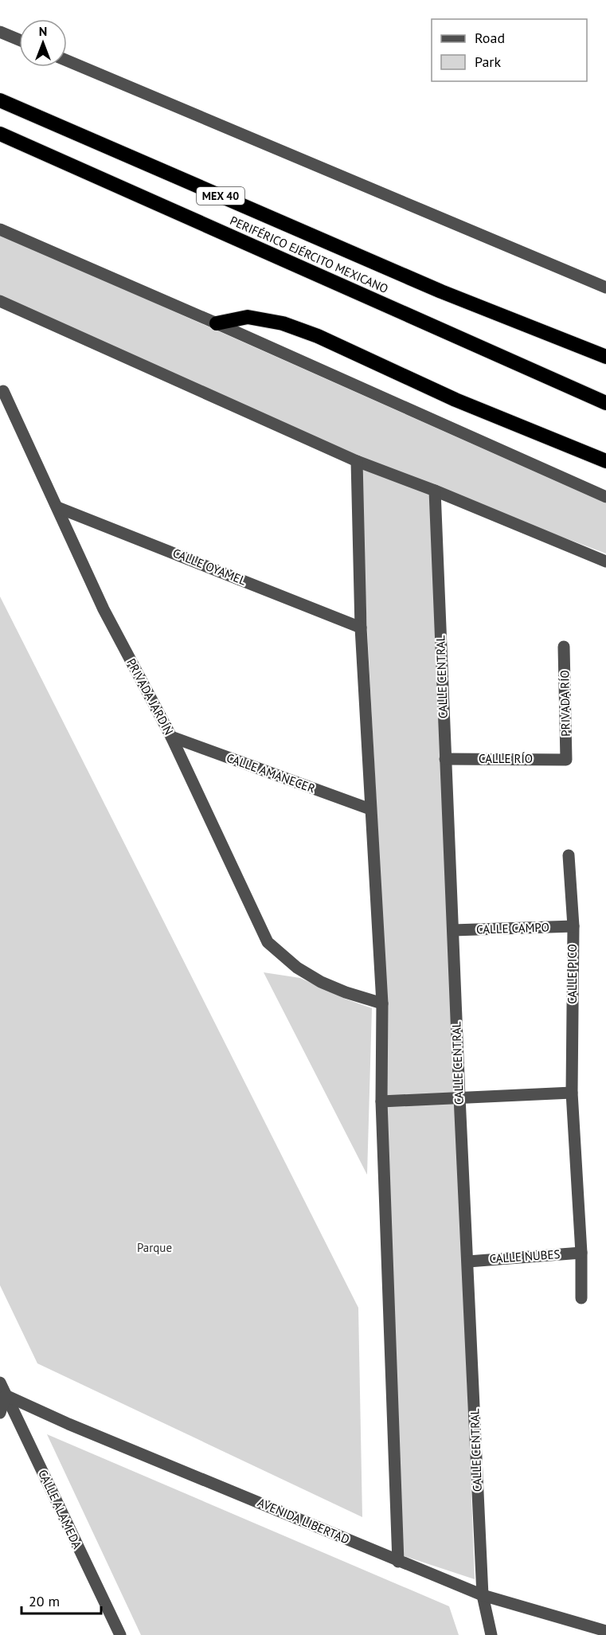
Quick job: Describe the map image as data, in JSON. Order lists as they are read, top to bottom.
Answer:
{
  "streets": {
    "highway": ["MEX 40", "PERIFÉRICO EJÉRCITO MEXICANO"],
    "street": [
      "CALLE OYAMEL",
      "CALLE CENTRAL",
      "PRIVADA JARDÍN",
      "PRIVADA RÍO",
      "CALLE RÍO",
      "CALLE AMANECER",
      "CALLE CAMPO",
      "CALLE PICO",
      "CALLE NUBES",
      "CALLE ALAMEDA",
      "AVENIDA LIBERTAD"
    ]
  },
  "crossings": [
    ["CALLE OYAMEL", "PRIVADA JARDÍN"],
    ["CALLE CENTRAL", "CALLE RÍO"],
    ["CALLE CENTRAL", "CALLE CAMPO"],
    ["CALLE CENTRAL", "CALLE NUBES"],
    ["CALLE CENTRAL", "AVENIDA LIBERTAD"],
    ["PRIVADA JARDÍN", "CALLE AMANECER"],
    ["PRIVADA RÍO", "CALLE RÍO"],
    ["CALLE CAMPO", "CALLE PICO"],
    ["CALLE PICO", "CALLE NUBES"],
    ["CALLE ALAMEDA", "AVENIDA LIBERTAD"]
  ],
  "parks": ["Parque"],
  "legend": ["Road", "Park"],
  "scale_bar": "20 m",
  "north": "top"
}
